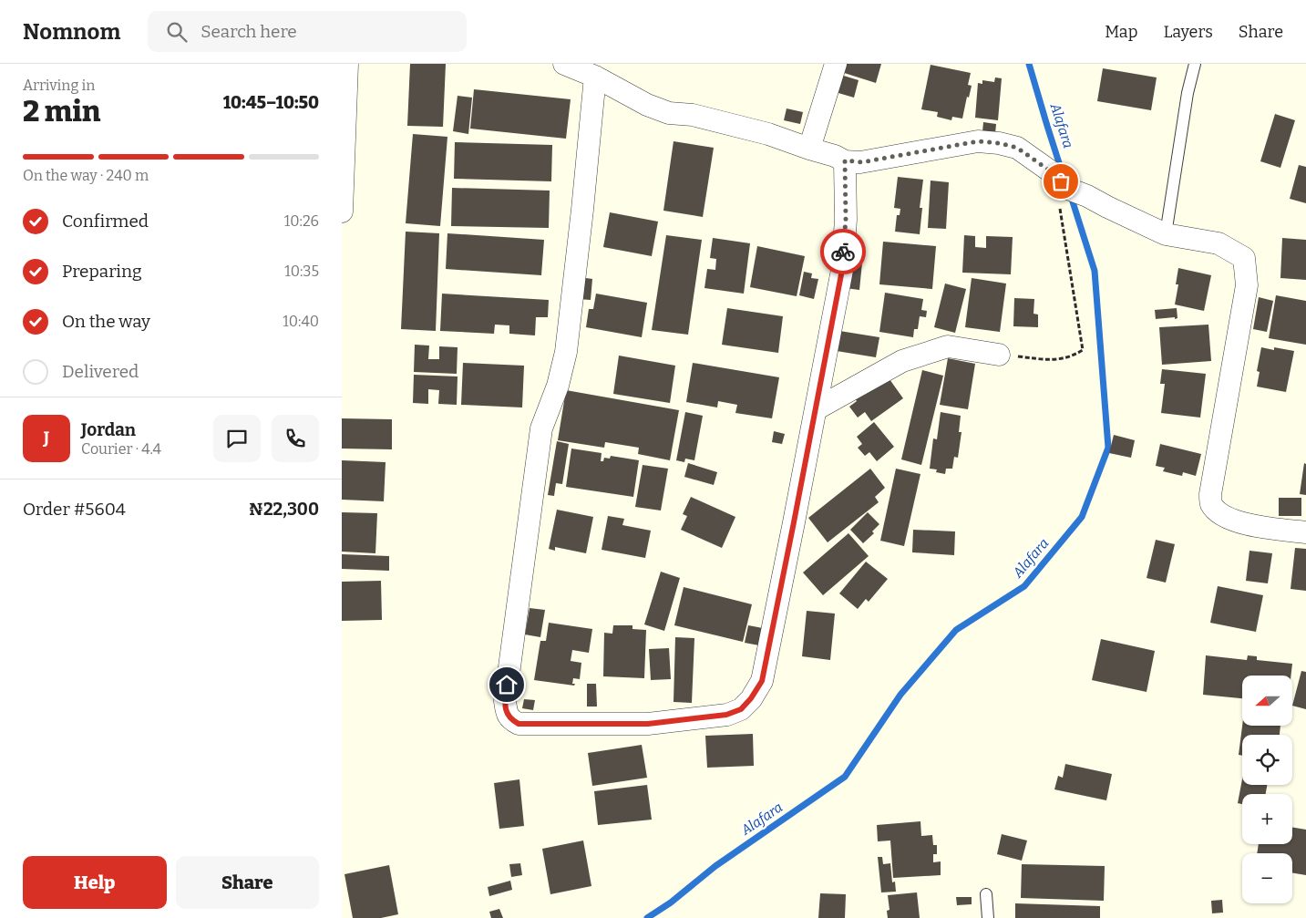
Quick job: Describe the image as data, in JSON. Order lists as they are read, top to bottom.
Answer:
{
  "water": ["Alafara"],
  "north": "left",
  "page": {
    "header": "Nomnom",
    "search": "Search here",
    "nav": ["Map", "Layers", "Share"],
    "heading": ["2 min", "Arriving in", "10:45–10:50"],
    "panel": [
      "Jordan",
      "Courier · 4.4",
      "Order #5604",
      "₦22,300"
    ],
    "bar": "On the way · 240 m",
    "list": [
      ["Confirmed", "10:26"],
      ["Preparing", "10:35"],
      ["On the way", "10:40"],
      "Delivered"
    ],
    "round": "J",
    "map_buttons": ["+", "−"],
    "buttons": ["Help", "Share"]
  }
}
